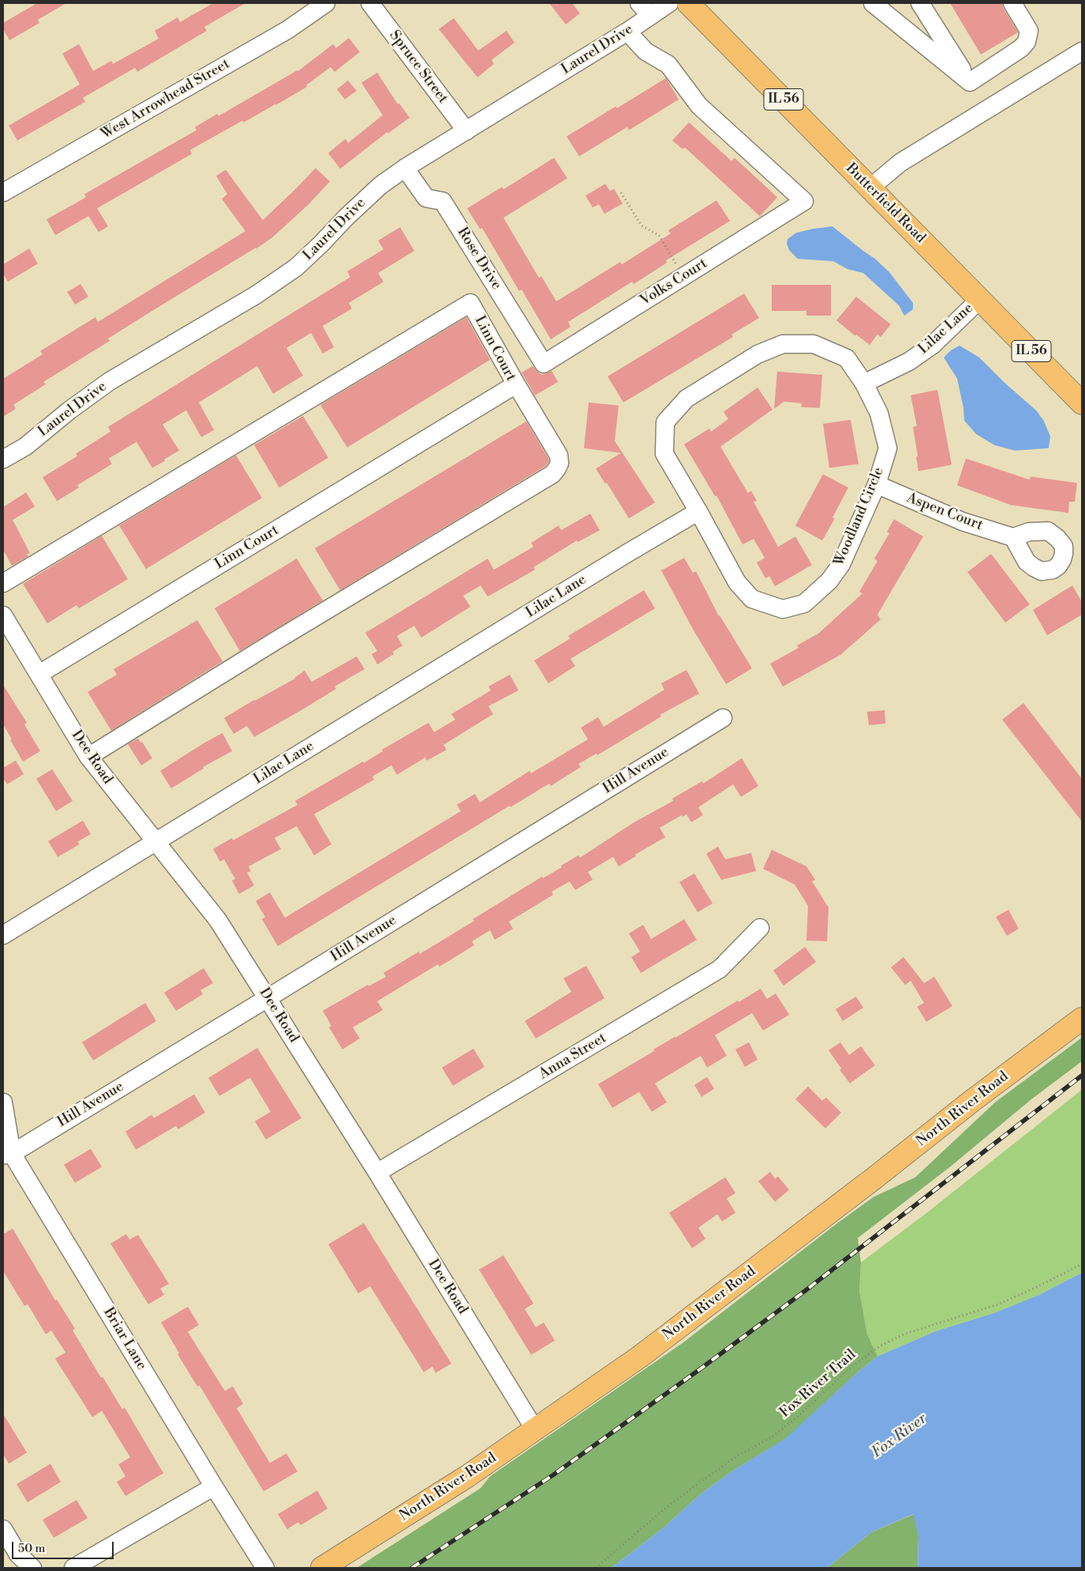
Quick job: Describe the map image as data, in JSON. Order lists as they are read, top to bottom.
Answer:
{
  "streets": {
    "main road": ["IL 56", "Butterfield Road", "North River Road"],
    "street": [
      "Laurel Drive",
      "Spruce Street",
      "West Arrowhead Street",
      "Rose Drive",
      "Volks Court",
      "Lilac Lane",
      "Linn Court",
      "Aspen Court",
      "Woodland Circle",
      "Dee Road",
      "Hill Avenue",
      "Anna Street",
      "Briar Lane"
    ],
    "path": ["Fox River Trail"]
  },
  "crossings": [
    ["Laurel Drive", "Spruce Street"],
    ["Laurel Drive", "Rose Drive"],
    ["Laurel Drive", "Volks Court"],
    ["Butterfield Road", "Lilac Lane"],
    ["Rose Drive", "Volks Court"],
    ["Lilac Lane", "Woodland Circle"],
    ["Lilac Lane", "Dee Road"],
    ["Linn Court", "Dee Road"],
    ["Aspen Court", "Woodland Circle"],
    ["Dee Road", "Hill Avenue"],
    ["Dee Road", "Anna Street"],
    ["Dee Road", "North River Road"],
    ["Hill Avenue", "Briar Lane"]
  ],
  "water": ["Fox River"],
  "scale_bar": "50 m"
}
